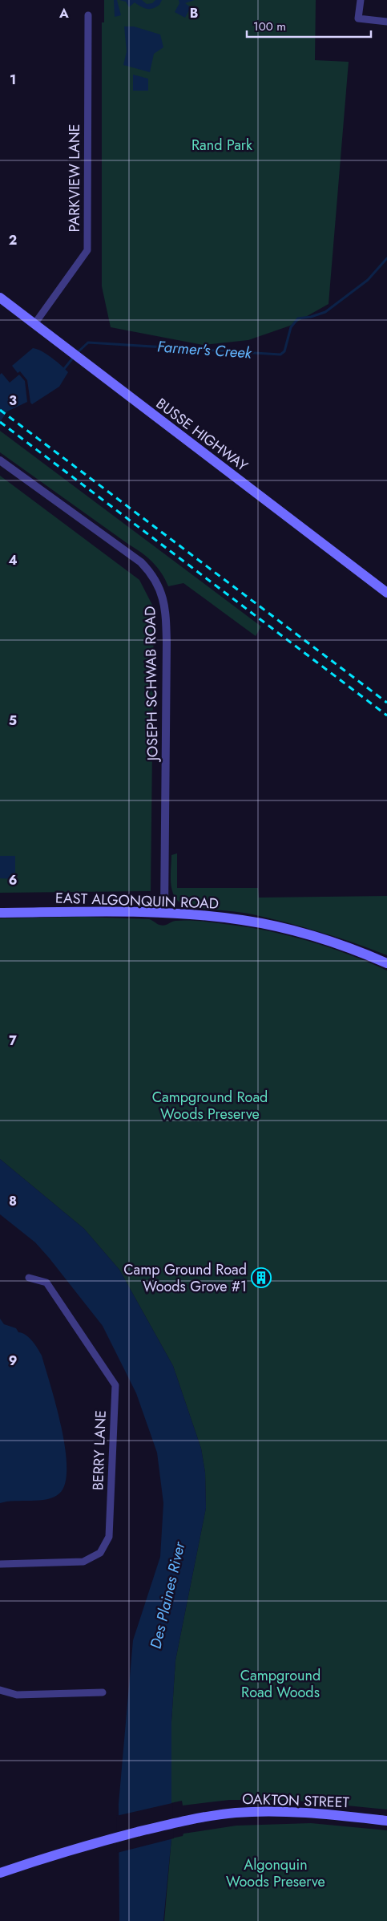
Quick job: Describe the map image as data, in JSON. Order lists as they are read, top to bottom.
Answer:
{
  "streets": {
    "main road": ["BUSSE HIGHWAY", "EAST ALGONQUIN ROAD", "OAKTON STREET"],
    "street": ["PARKVIEW LANE", "JOSEPH SCHWAB ROAD", "BERRY LANE"]
  },
  "crossings": [
    ["PARKVIEW LANE", "BUSSE HIGHWAY"],
    ["JOSEPH SCHWAB ROAD", "EAST ALGONQUIN ROAD"]
  ],
  "water": ["Farmer's Creek", "Des Plaines River"],
  "parks": [
    "Rand Park",
    "Campground Road Woods Preserve",
    "Campground Road Woods",
    "Algonquin Woods Preserve"
  ],
  "places": {
    "building": ["Camp Ground Road Woods Grove #1"]
  },
  "scale_bar": "100 m",
  "grid": {
    "columns": ["A", "B"],
    "rows": [
      "1",
      "2",
      "3",
      "4",
      "5",
      "6",
      "7",
      "8",
      "9"
    ]
  }
}
